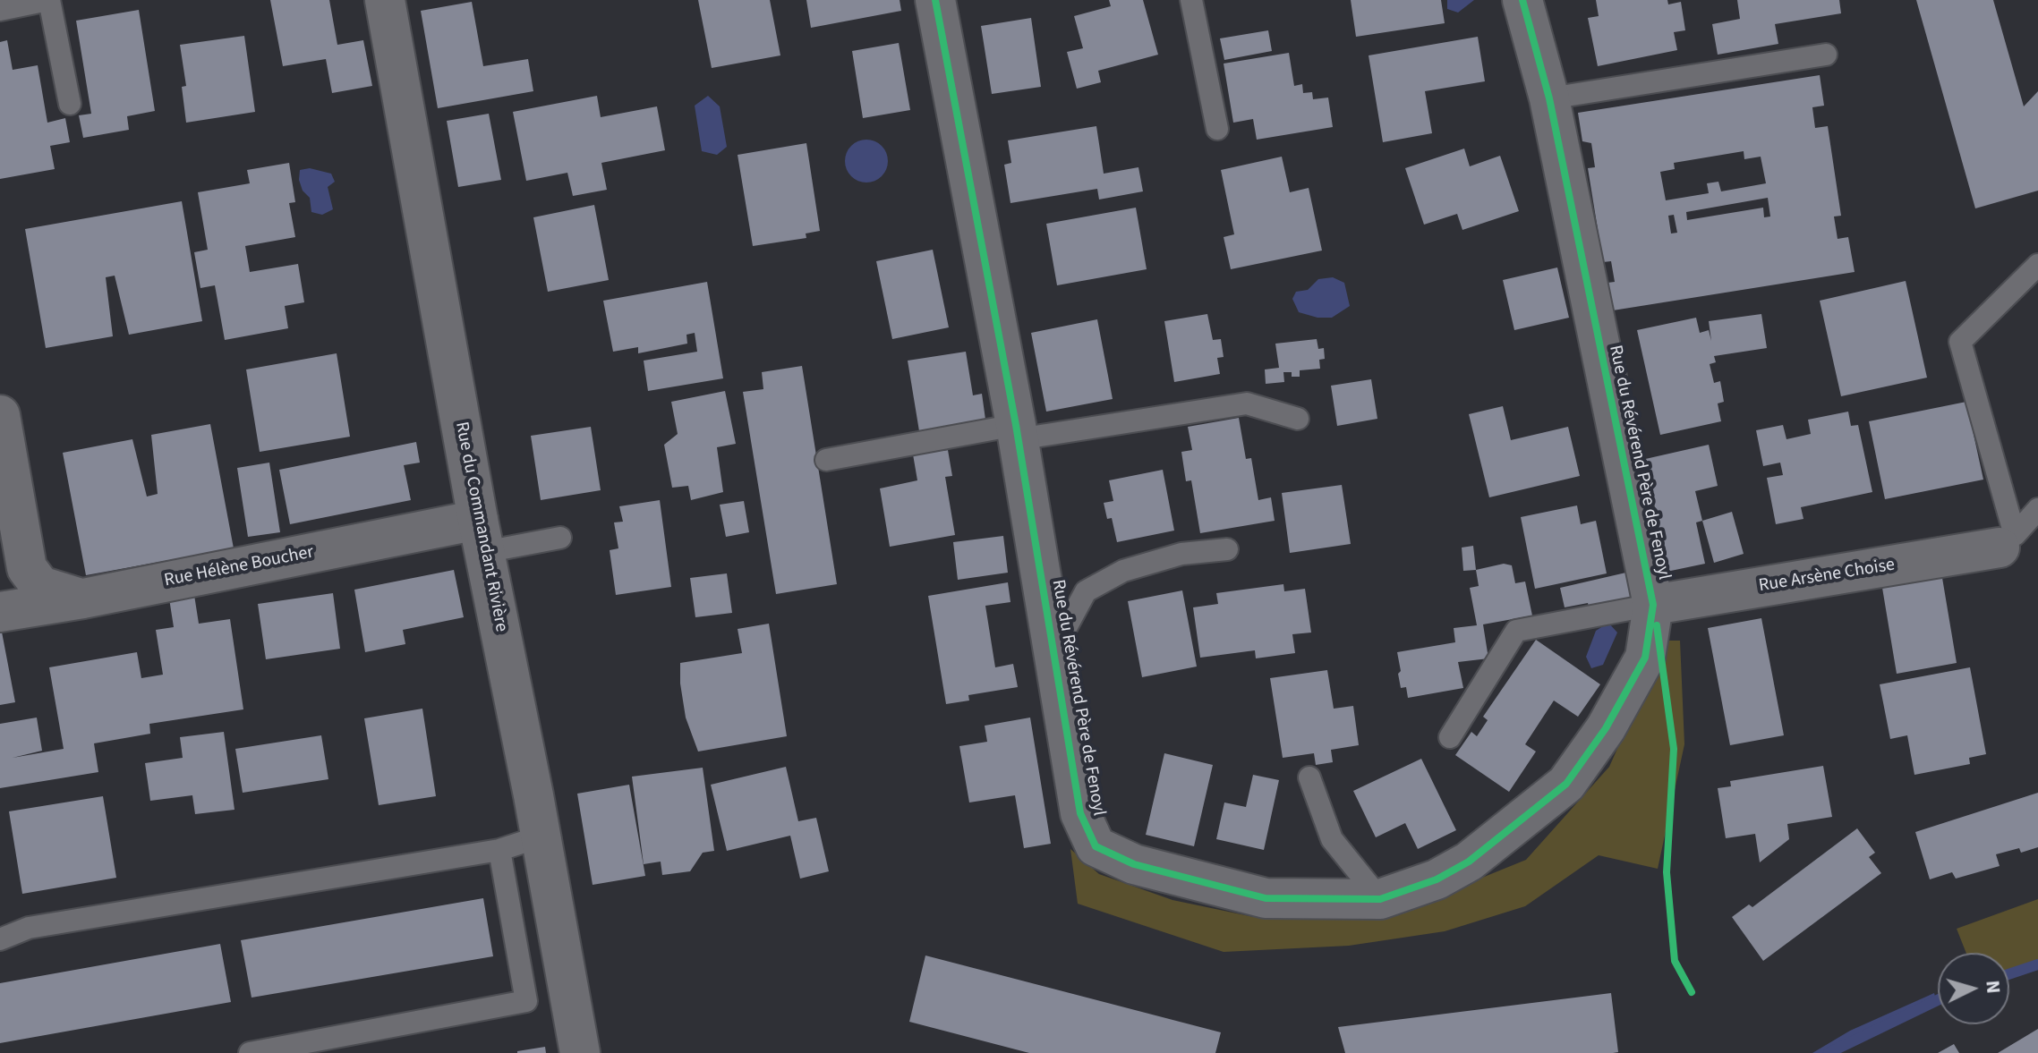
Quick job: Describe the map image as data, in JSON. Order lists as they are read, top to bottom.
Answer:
{
  "streets": {
    "street": [
      "Rue du Révérend Père de Fenoyl",
      "Rue du Commandant Rivière",
      "Rue Hélène Boucher",
      "Rue Arsène Choise"
    ]
  },
  "crossings": [
    ["Rue du Révérend Père de Fenoyl", "Rue Arsène Choise"],
    ["Rue du Commandant Rivière", "Rue Hélène Boucher"]
  ],
  "north": "right"
}
